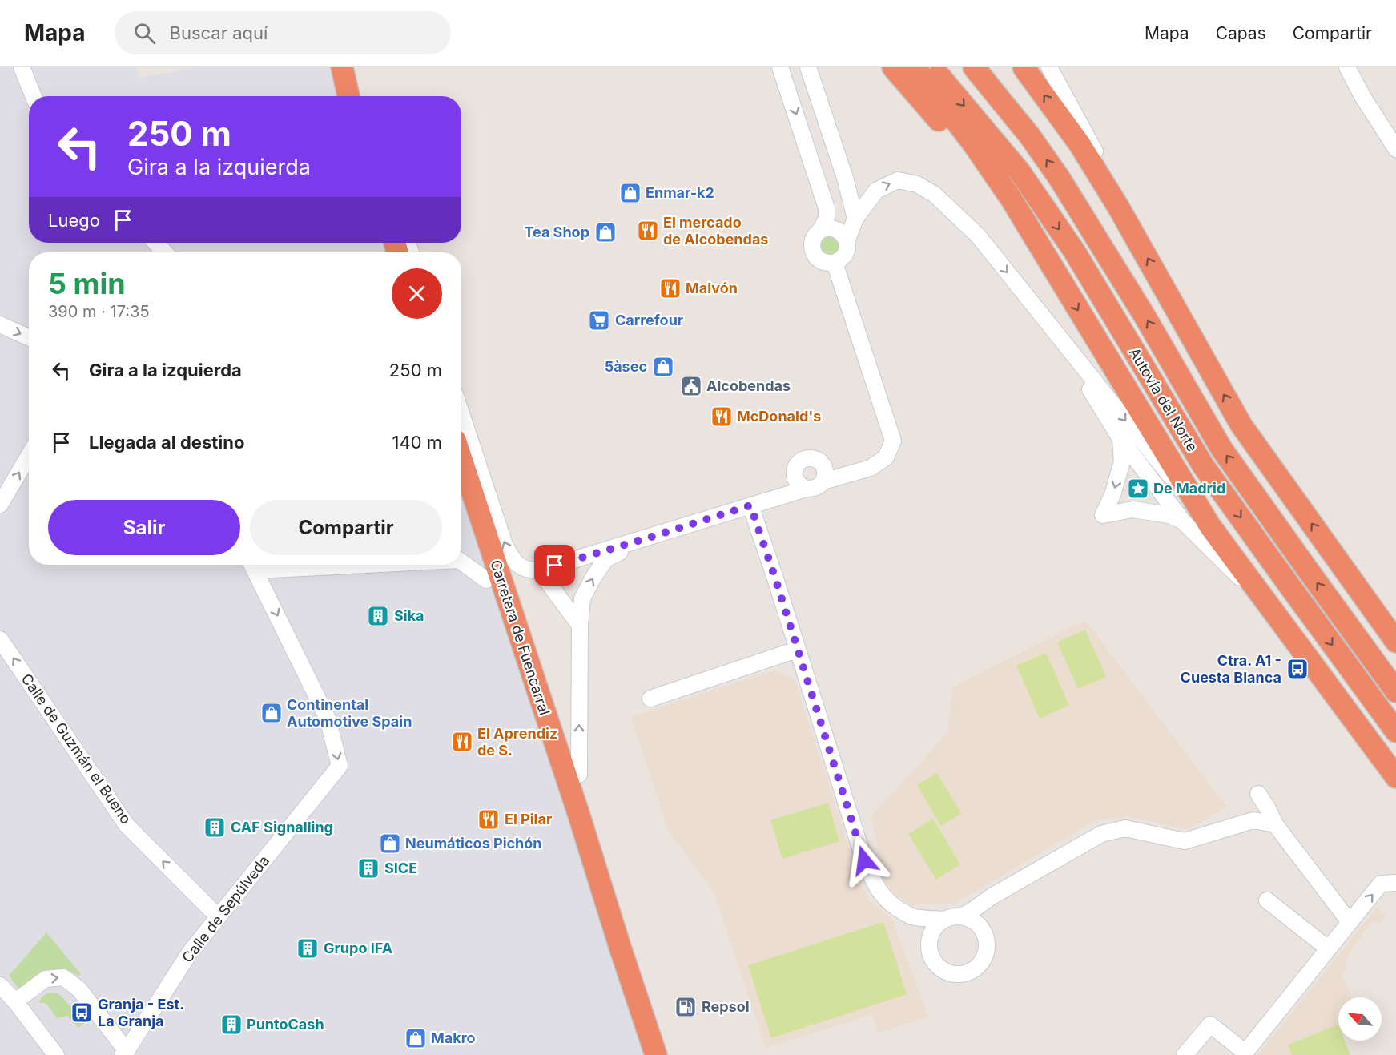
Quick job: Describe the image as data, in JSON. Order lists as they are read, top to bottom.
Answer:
{
  "streets": {
    "highway": ["Autovía del Norte", "Carretera de Fuencarral"],
    "street": ["Calle de Guzmán el Bueno", "Calle de Sepúlveda"]
  },
  "crossings": [
    ["Calle de Guzmán el Bueno", "Calle de Sepúlveda"]
  ],
  "one_way": ["Calle de Guzmán el Bueno", "Calle de Sepúlveda"],
  "places": {
    "shop": [
      "Enmar-k2",
      "Tea Shop",
      "5àsec",
      "Continental Automotive Spain",
      "Neumáticos Pichón",
      "Makro"
    ],
    "restaurant": [
      "El mercado de Alcobendas",
      "Malvón",
      "McDonald's",
      "El Aprendiz de S.",
      "El Pilar"
    ],
    "supermarket": ["Carrefour"],
    "public building": ["Alcobendas"],
    "place": ["De Madrid"],
    "building": [
      "Sika",
      "CAF Signalling",
      "SICE",
      "Grupo IFA",
      "PuntoCash"
    ],
    "bus stop": ["Ctra. A1 - Cuesta Blanca", "Granja - Est. La Granja"],
    "fuel station": ["Repsol"]
  },
  "north": "top left",
  "page": {
    "header": "Mapa",
    "search": "Buscar aquí",
    "nav": ["Mapa", "Capas", "Compartir"],
    "turn": ["250 m", "Gira a la izquierda"],
    "then": "Luego",
    "heading": ["5 min", "390 m · 17:35"],
    "list": [
      {
        "name": "Gira a la izquierda",
        "value": "250 m"
      },
      {
        "name": "Llegada al destino",
        "value": "140 m"
      }
    ],
    "buttons": ["Salir", "Compartir"]
  }
}
